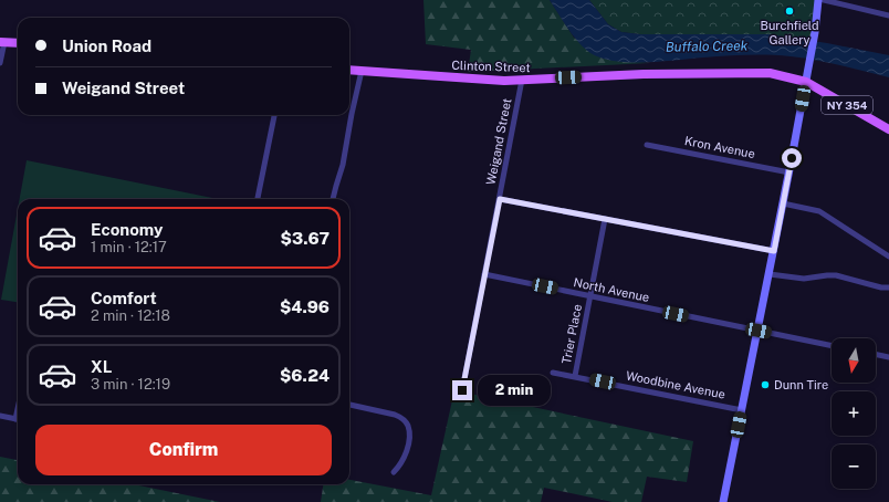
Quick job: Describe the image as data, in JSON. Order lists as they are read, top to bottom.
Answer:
{
  "streets": {
    "main road": ["Clinton Street", "NY 354"],
    "street": [
      "Weigand Street",
      "Kron Avenue",
      "North Avenue",
      "Trier Place",
      "Woodbine Avenue"
    ]
  },
  "crossings": [
    ["Clinton Street", "Weigand Street"],
    ["Weigand Street", "North Avenue"],
    ["North Avenue", "Trier Place"],
    ["Trier Place", "Woodbine Avenue"]
  ],
  "water": ["Buffalo Creek"],
  "places": ["Burchfield Gallery", "Dunn Tire"],
  "north": "bottom",
  "page": {
    "banner": ["Union Road", "Weigand Street"],
    "list": [
      {
        "name": "Economy",
        "note": "1 min · 12:17",
        "value": "$3.67"
      },
      {
        "name": "Comfort",
        "note": "2 min · 12:18",
        "value": "$4.96"
      },
      {
        "name": "XL",
        "note": "3 min · 12:19",
        "value": "$6.24"
      }
    ],
    "map_buttons": ["+", "−"],
    "bubble": "2 min",
    "buttons": "Confirm"
  }
}
